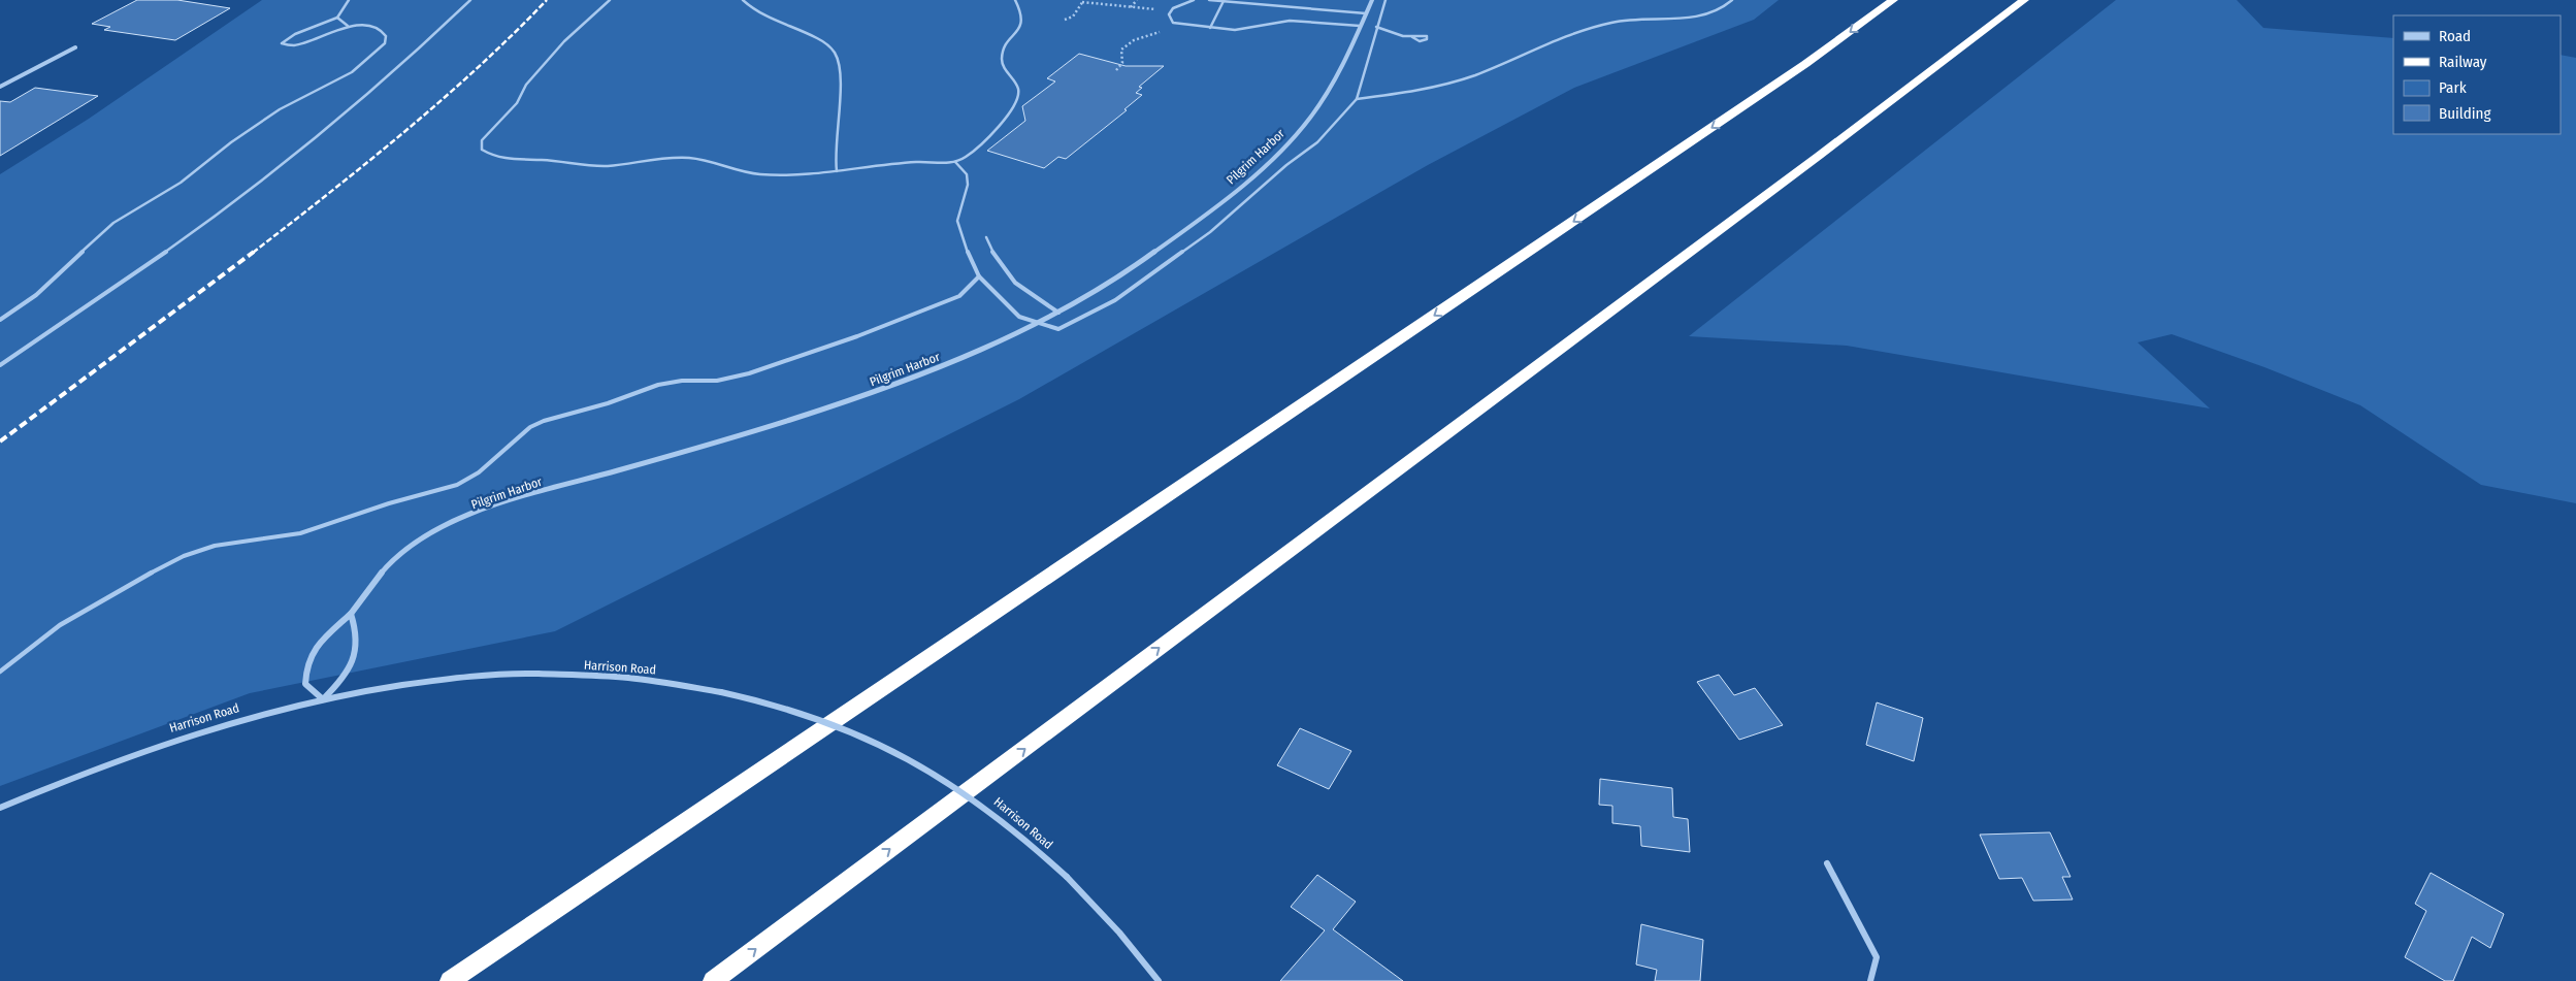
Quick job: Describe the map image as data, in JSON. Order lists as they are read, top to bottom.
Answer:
{
  "streets": {
    "street": ["Pilgrim Harbor", "Harrison Road"]
  },
  "crossings": [
    ["Pilgrim Harbor", "Harrison Road"]
  ],
  "legend": [
    "Road",
    "Railway",
    "Park",
    "Building"
  ]
}
